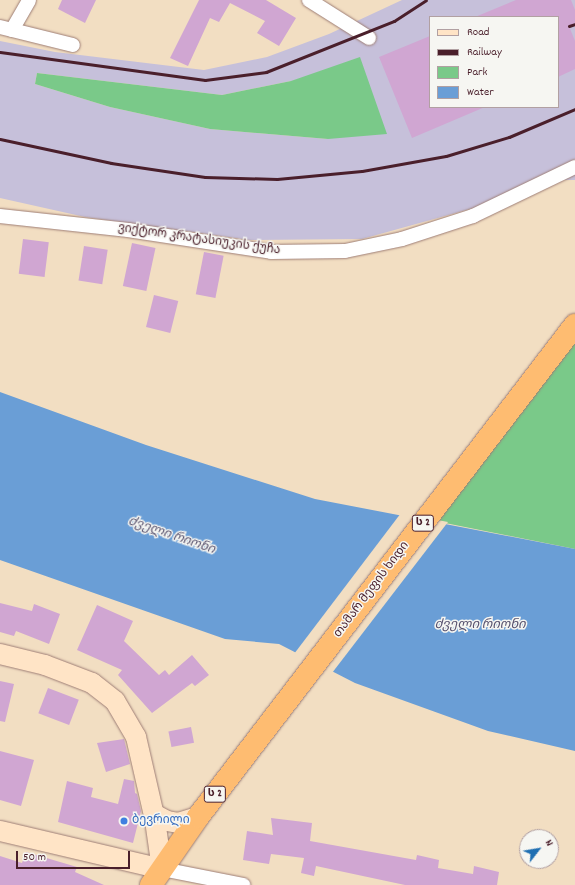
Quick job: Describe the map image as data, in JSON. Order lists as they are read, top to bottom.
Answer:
{
  "streets": {
    "highway": ["ს 2", "თამარ მეფის ხიდი"],
    "street": ["ვიქტორ კრატასიუკის ქუჩა"]
  },
  "crossings": [
    ["ს 2", "თამარ მეფის ხიდი"]
  ],
  "water": ["ძველი რიონი"],
  "places": ["ბევრილი"],
  "legend": [
    "Road",
    "Railway",
    "Park",
    "Water"
  ],
  "scale_bar": "50 m",
  "north": "top right"
}
